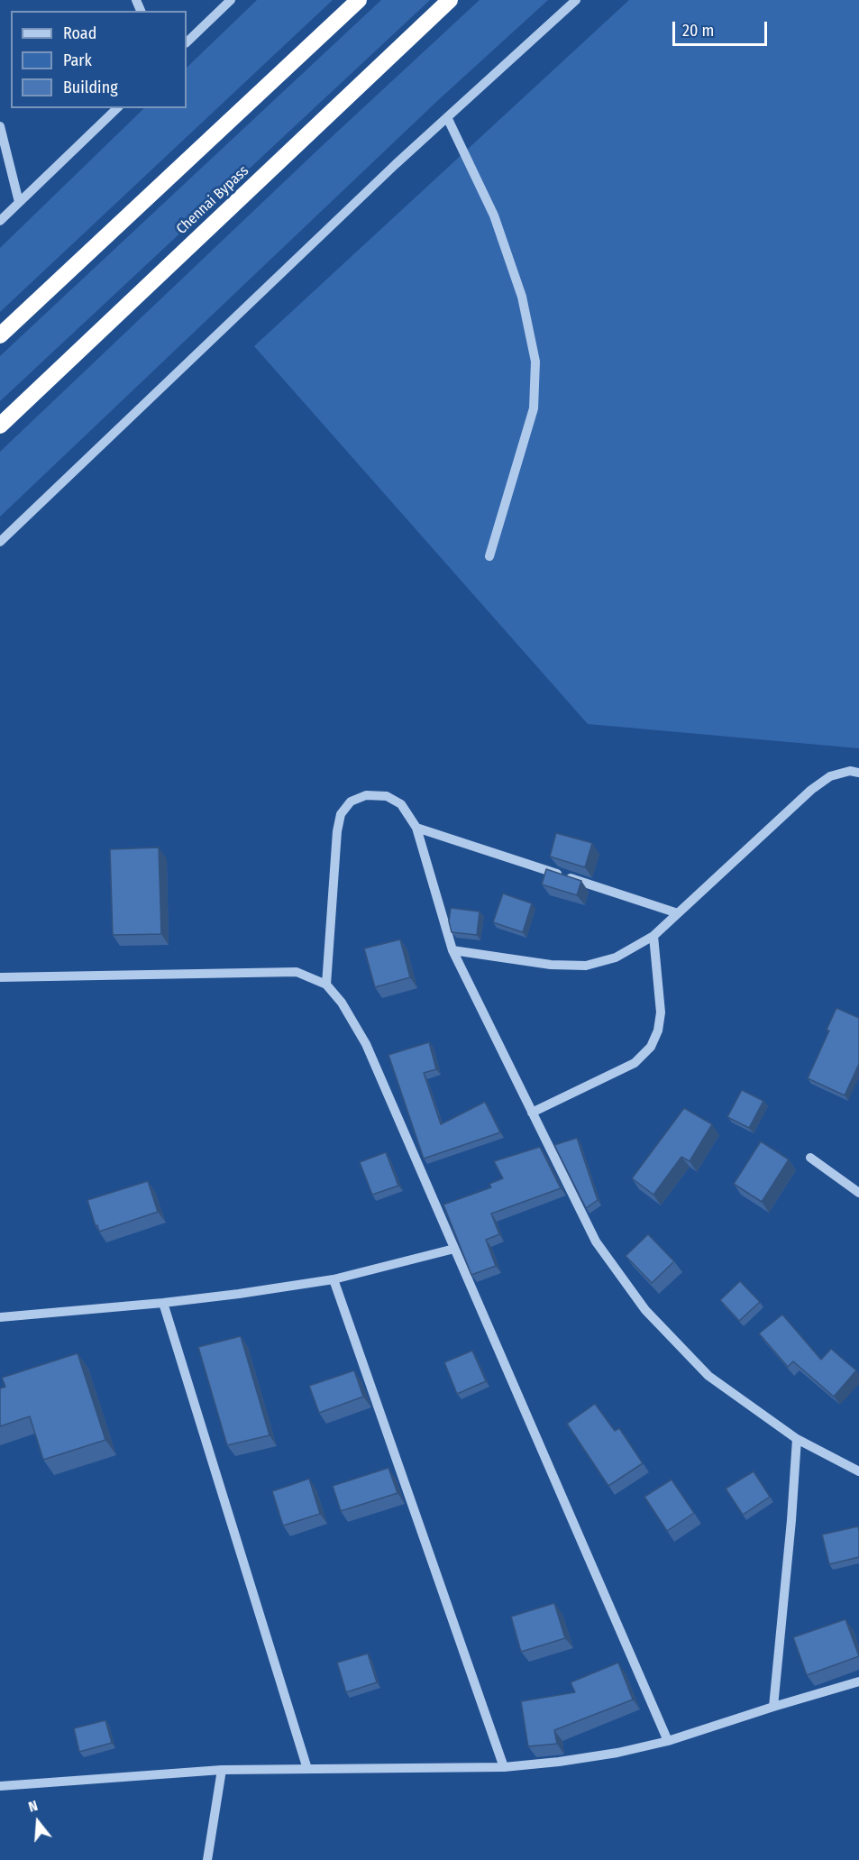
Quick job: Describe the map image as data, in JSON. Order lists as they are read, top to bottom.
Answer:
{
  "streets": {
    "highway": ["Chennai Bypass"]
  },
  "legend": ["Road", "Park", "Building"],
  "scale_bar": "20 m",
  "north": "top"
}
